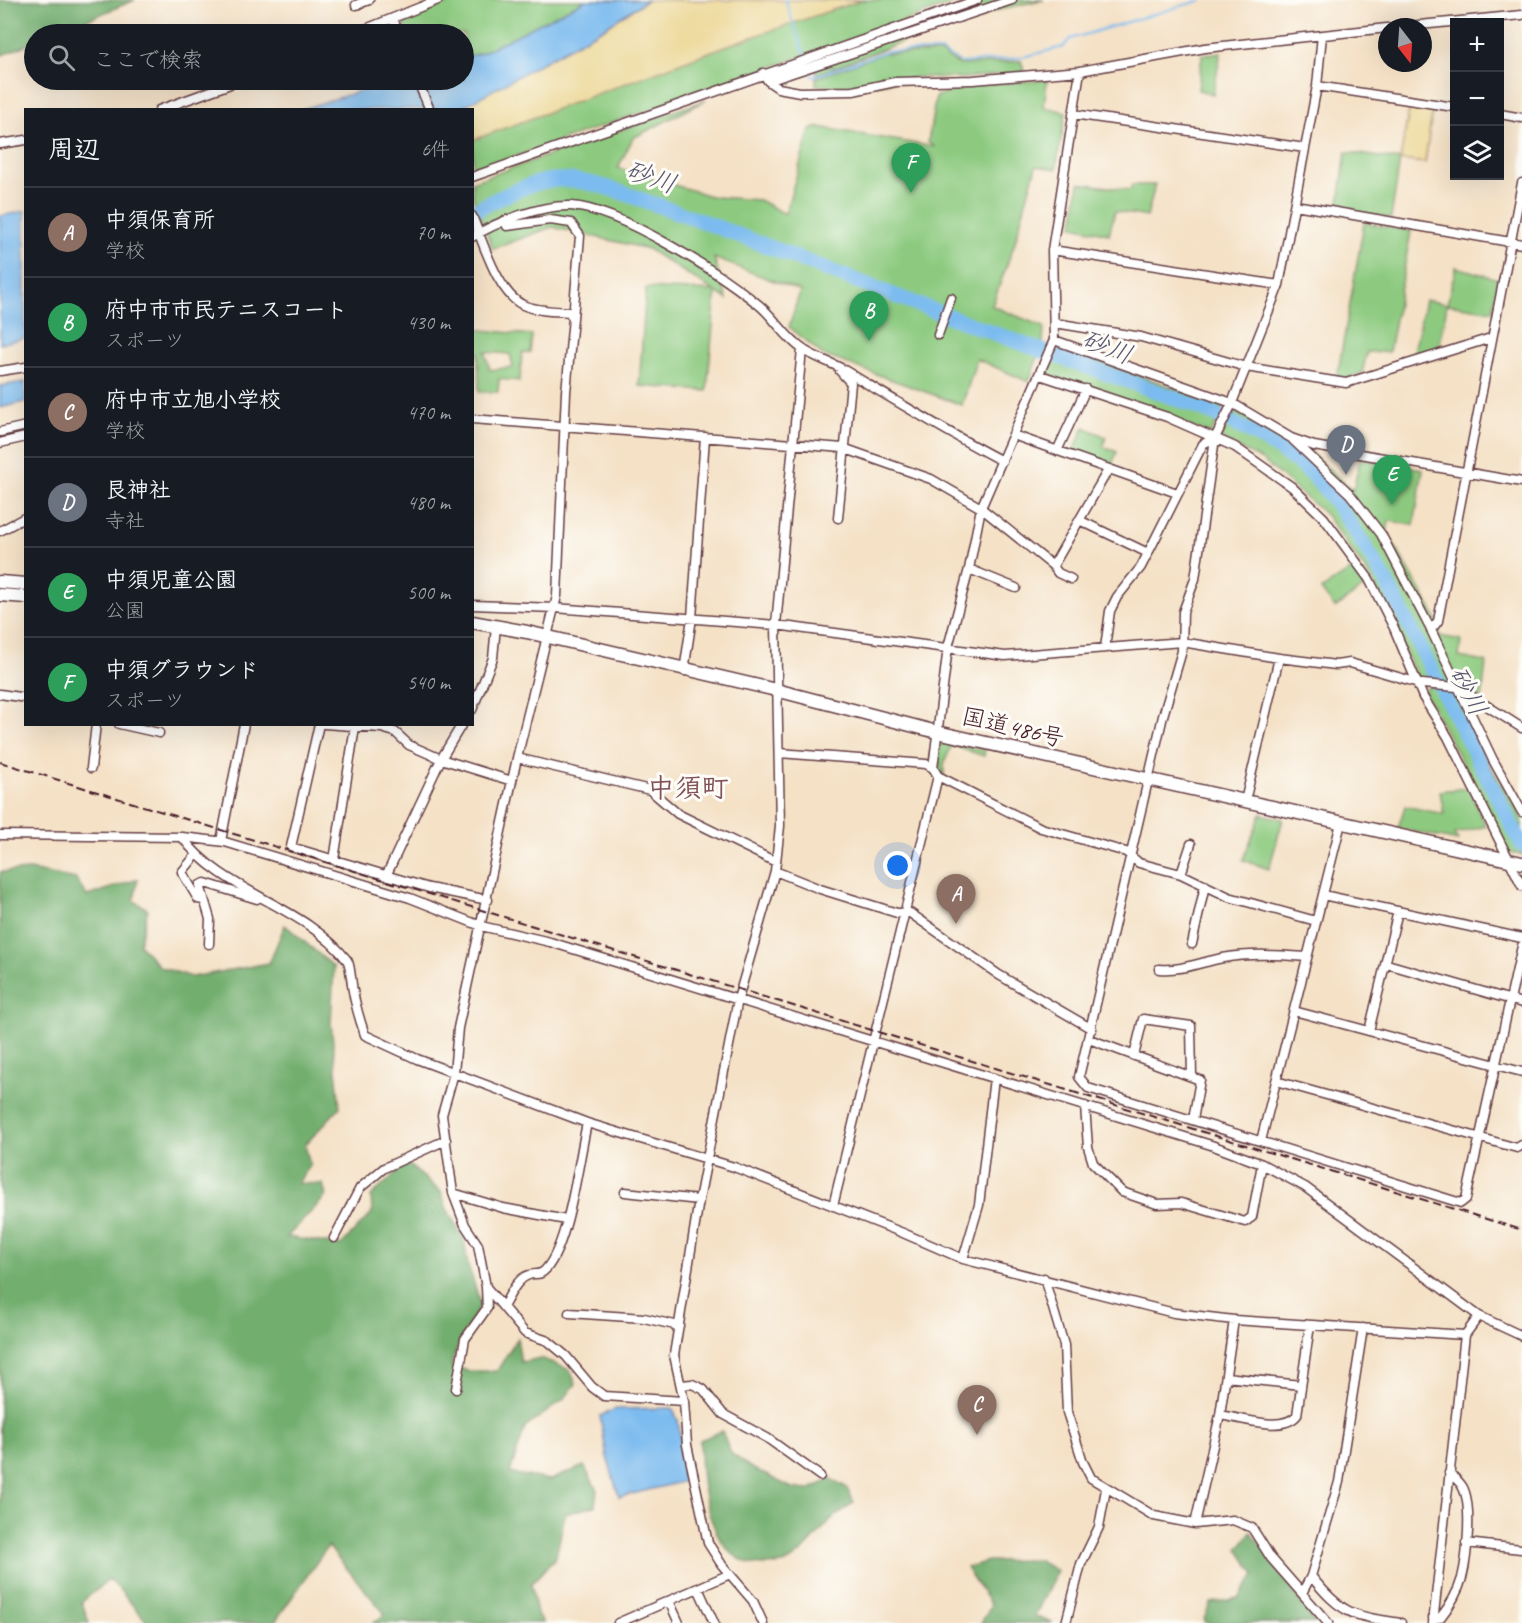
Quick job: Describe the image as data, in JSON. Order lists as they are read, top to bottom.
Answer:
{
  "streets": {
    "highway": ["国道486号"]
  },
  "districts": ["中須町"],
  "water": ["砂川"],
  "north": "bottom",
  "page": {
    "map_buttons": ["+", "−"],
    "search": "ここで検索",
    "heading": ["周辺", "6件"],
    "pins": [
      "F",
      "B",
      "D",
      "E",
      "A",
      "C"
    ],
    "list": [
      {
        "mark": "A",
        "name": "中須保育所",
        "note": "学校",
        "value": "70 m"
      },
      {
        "mark": "B",
        "name": "府中市市民テニスコート",
        "note": "スポーツ",
        "value": "430 m"
      },
      {
        "mark": "C",
        "name": "府中市立旭小学校",
        "note": "学校",
        "value": "470 m"
      },
      {
        "mark": "D",
        "name": "艮神社",
        "note": "寺社",
        "value": "480 m"
      },
      {
        "mark": "E",
        "name": "中須児童公園",
        "note": "公園",
        "value": "500 m"
      },
      {
        "mark": "F",
        "name": "中須グラウンド",
        "note": "スポーツ",
        "value": "540 m"
      }
    ]
  }
}
